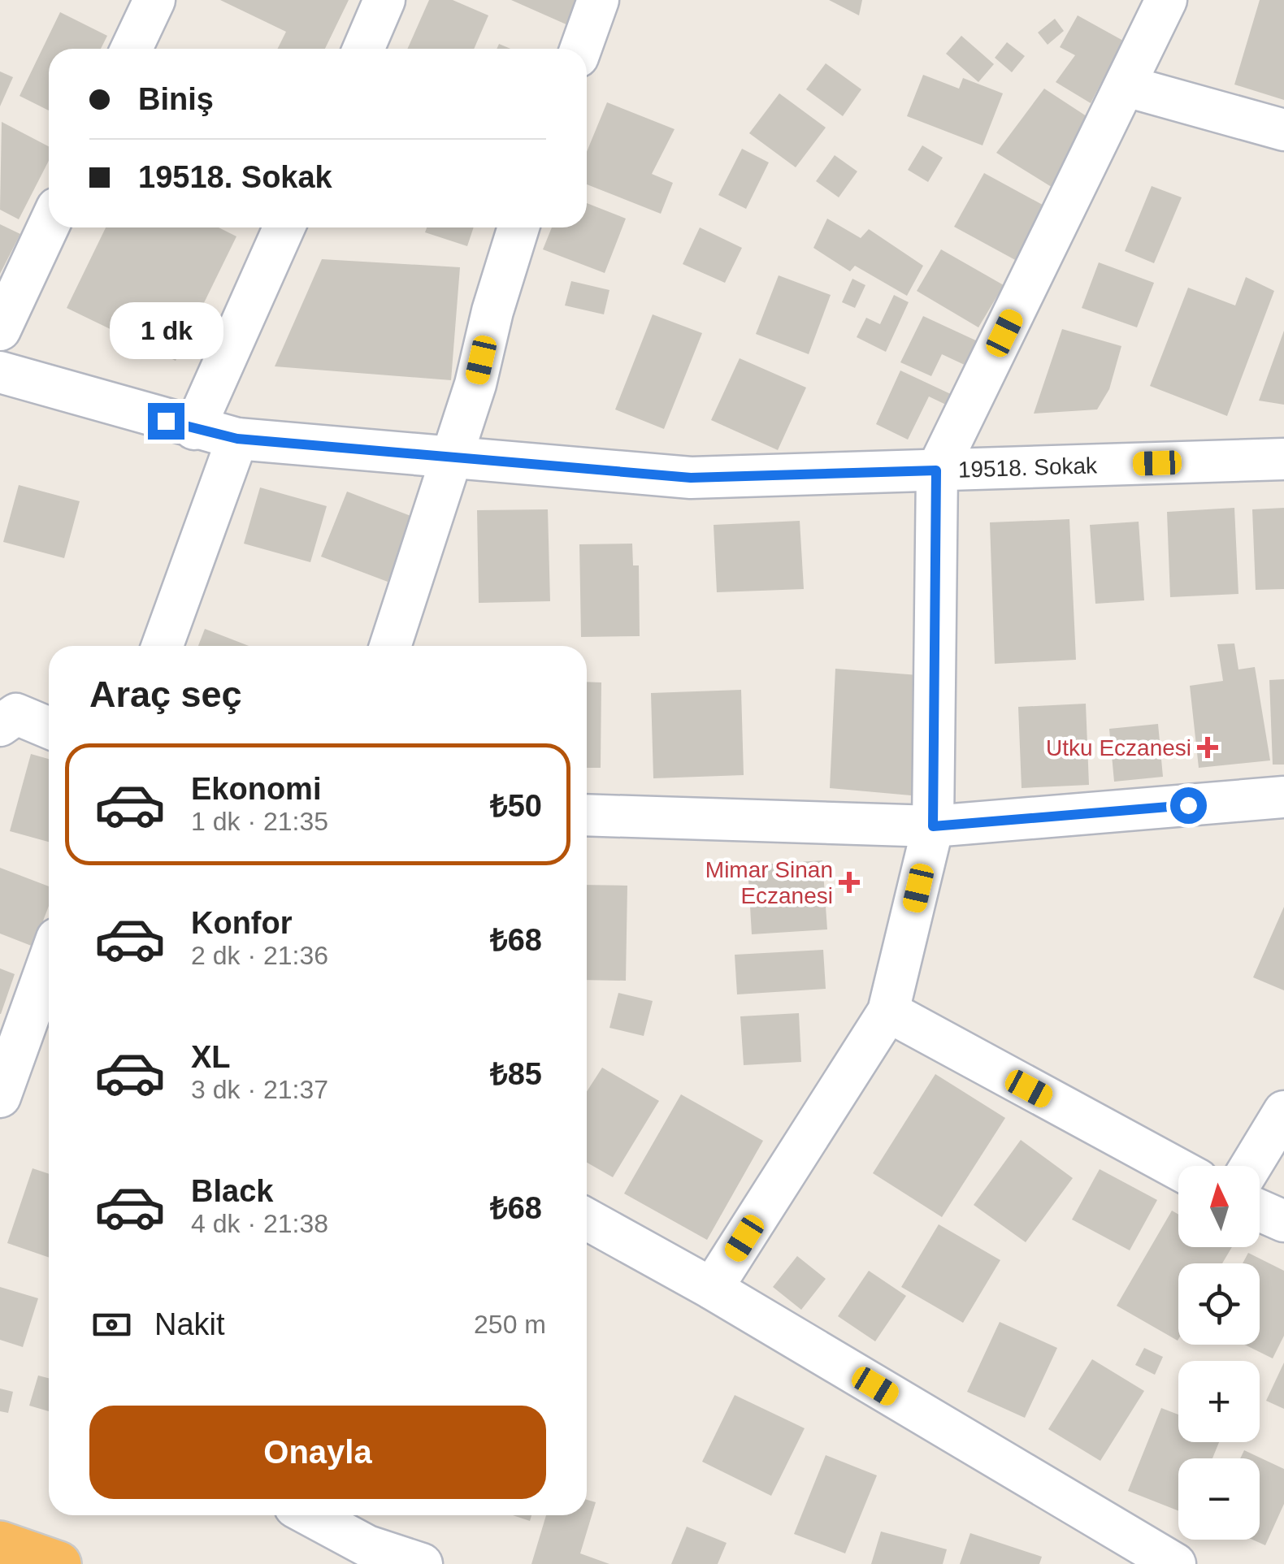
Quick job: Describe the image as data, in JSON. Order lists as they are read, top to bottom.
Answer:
{
  "streets": {
    "street": ["19518. Sokak"]
  },
  "places": {
    "health": ["Utku Eczanesi", "Mimar Sinan Eczanesi"]
  },
  "north": "top",
  "page": {
    "banner": ["Biniş", "19518. Sokak"],
    "bubble": "1 dk",
    "heading": "Araç seç",
    "list": [
      {
        "name": "Ekonomi",
        "note": "1 dk · 21:35",
        "value": "₺50"
      },
      {
        "name": "Konfor",
        "note": "2 dk · 21:36",
        "value": "₺68"
      },
      {
        "name": "XL",
        "note": "3 dk · 21:37",
        "value": "₺85"
      },
      {
        "name": "Black",
        "note": "4 dk · 21:38",
        "value": "₺68"
      }
    ],
    "map_buttons": ["+", "−"],
    "pay": ["Nakit", "250 m"],
    "buttons": "Onayla"
  }
}
